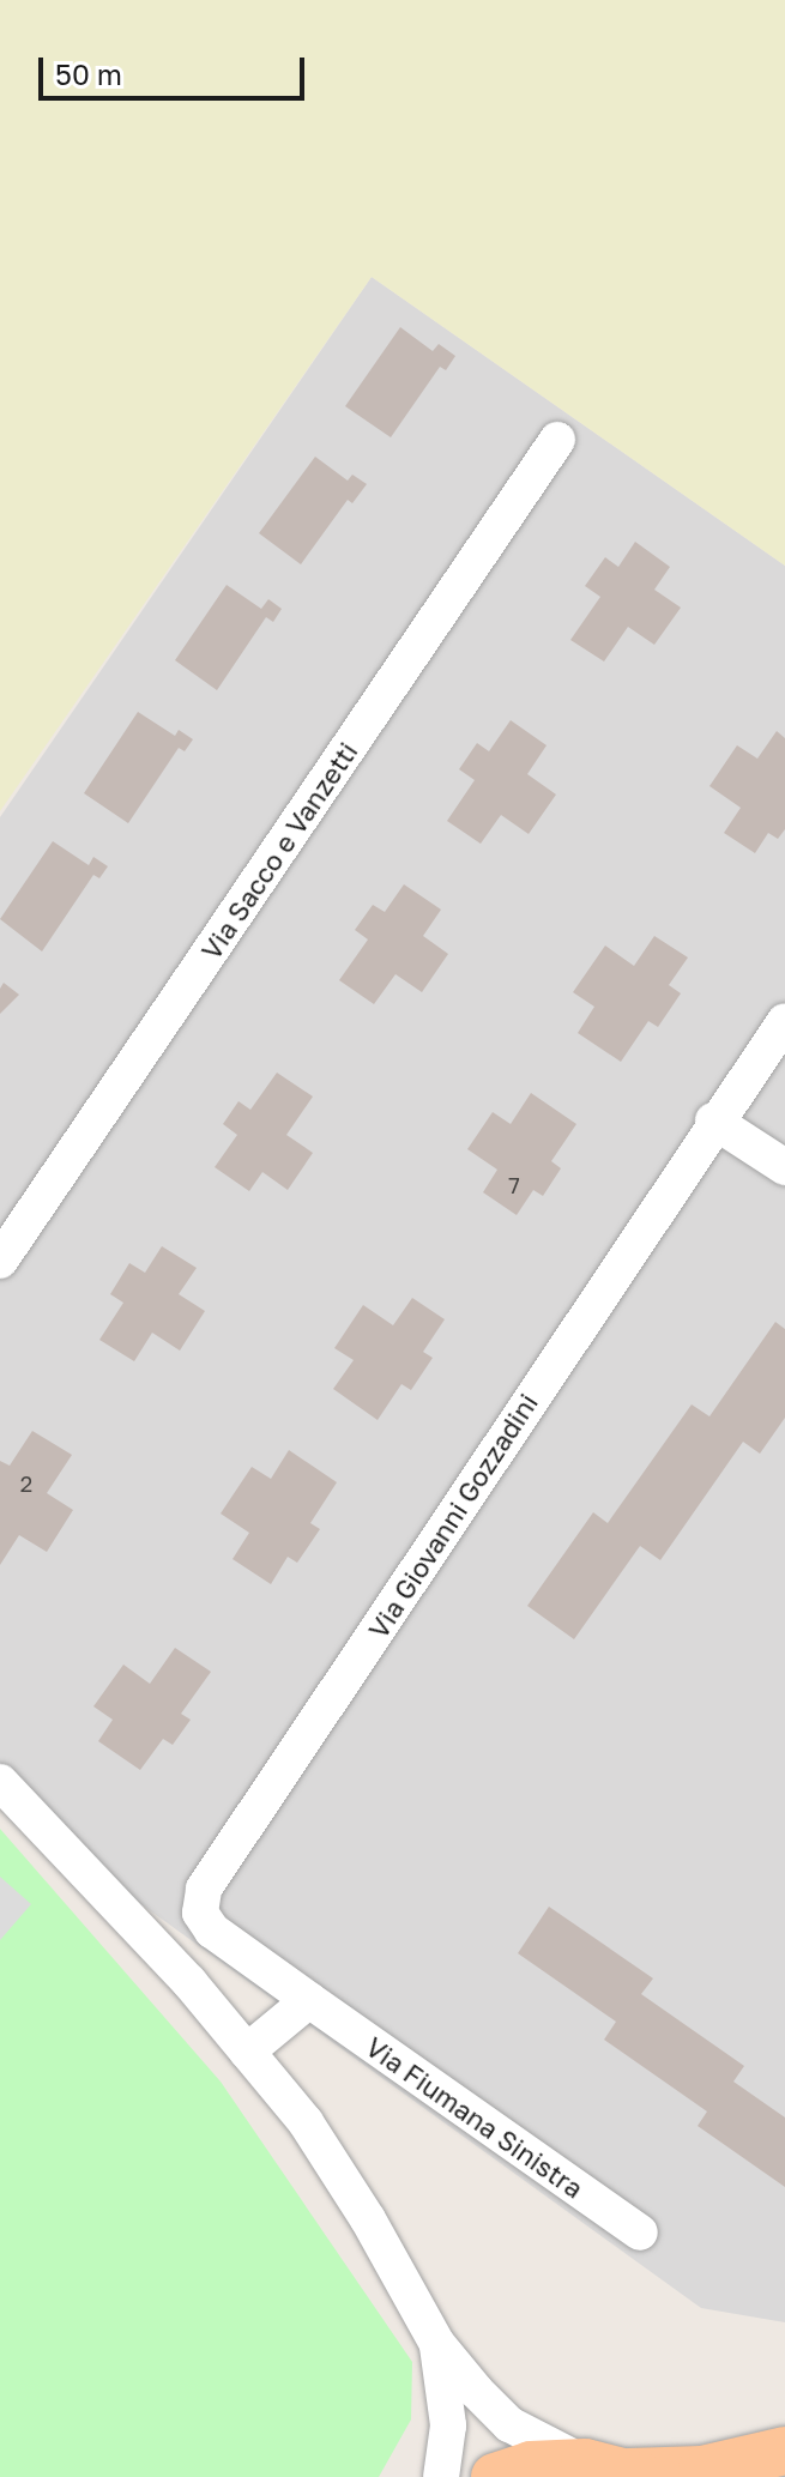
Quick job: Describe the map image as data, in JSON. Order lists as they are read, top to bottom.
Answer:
{
  "streets": {
    "street": ["Via Sacco e Vanzetti", "Via Giovanni Gozzadini", "Via Fiumana Sinistra"]
  },
  "crossings": [
    ["Via Giovanni Gozzadini", "Via Fiumana Sinistra"]
  ],
  "house_numbers": ["7", "2"],
  "scale_bar": "50 m"
}
